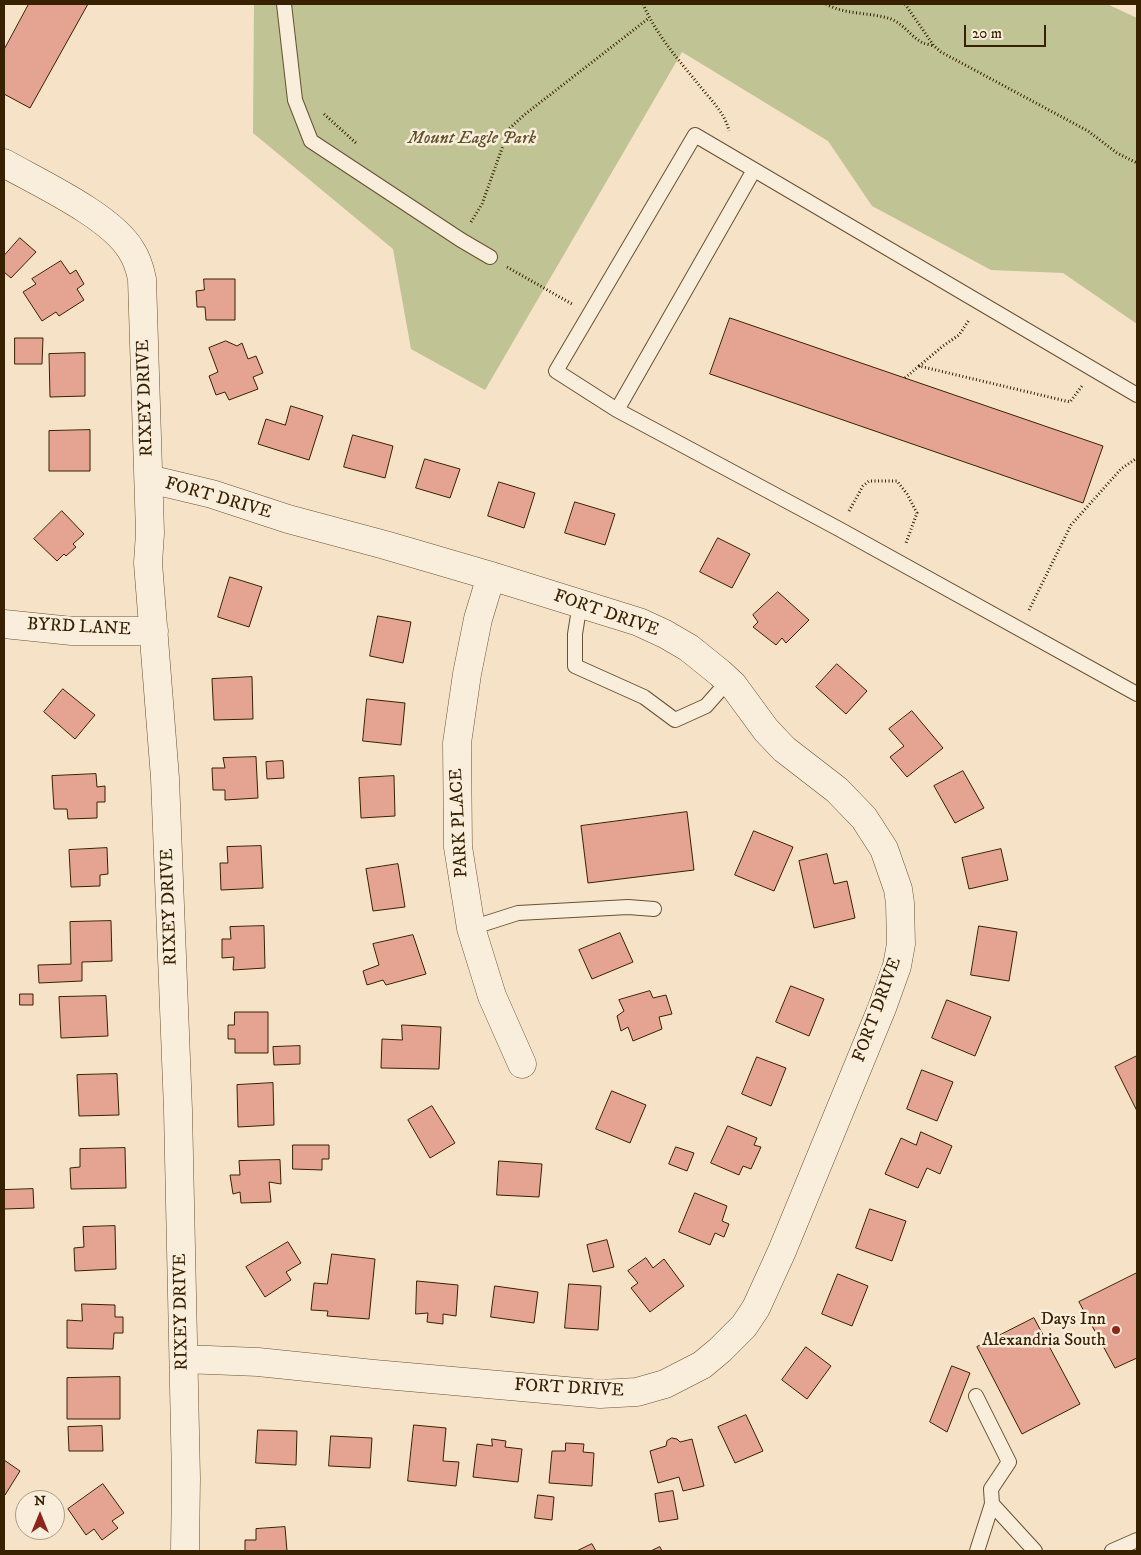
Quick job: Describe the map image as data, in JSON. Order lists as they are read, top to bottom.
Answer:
{
  "streets": {
    "street": [
      "RIXEY DRIVE",
      "FORT DRIVE",
      "BYRD LANE",
      "PARK PLACE"
    ]
  },
  "crossings": [
    ["RIXEY DRIVE", "FORT DRIVE"],
    ["RIXEY DRIVE", "BYRD LANE"],
    ["FORT DRIVE", "PARK PLACE"]
  ],
  "parks": ["Mount Eagle Park"],
  "places": ["Days Inn Alexandria South"],
  "scale_bar": "20 m",
  "north": "top"
}
